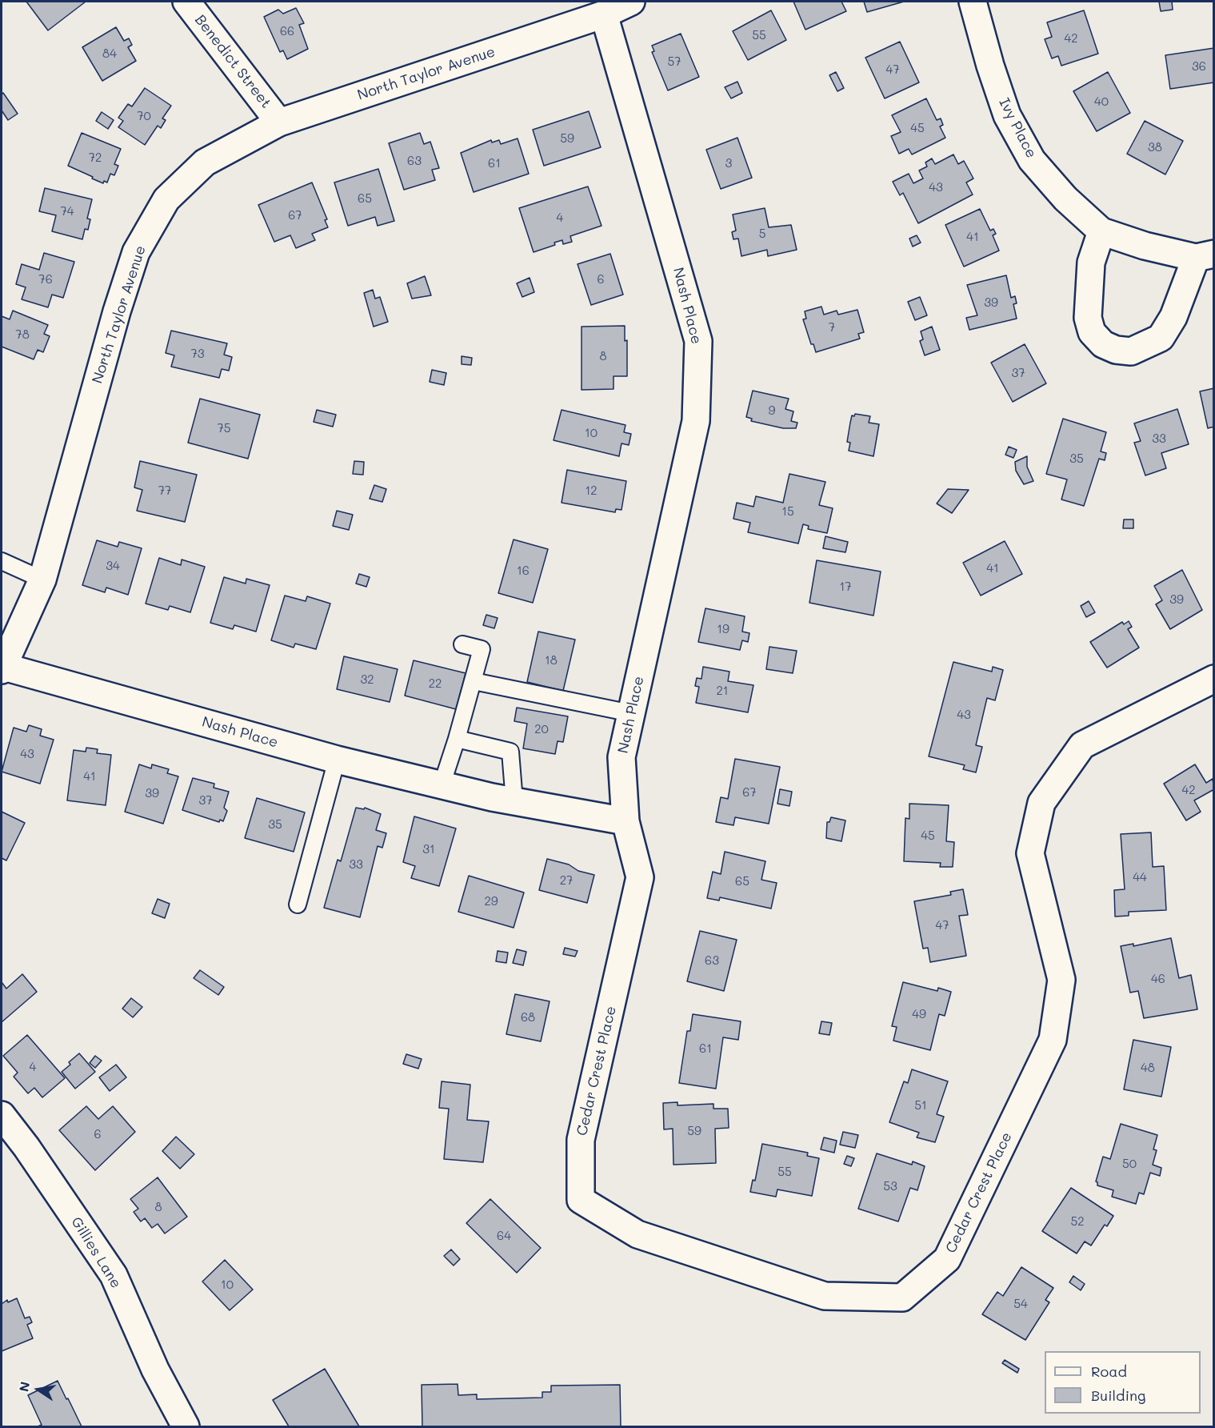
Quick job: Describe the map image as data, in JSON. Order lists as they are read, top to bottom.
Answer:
{
  "streets": {
    "street": [
      "Benedict Street",
      "North Taylor Avenue",
      "Ivy Place",
      "Nash Place",
      "Cedar Crest Place",
      "Gillies Lane"
    ]
  },
  "crossings": [
    ["Benedict Street", "North Taylor Avenue"],
    ["North Taylor Avenue", "Nash Place"],
    ["Nash Place", "Cedar Crest Place"]
  ],
  "house_numbers": [
    "66",
    "55",
    "42",
    "84",
    "57",
    "36",
    "47",
    "40",
    "70",
    "45",
    "59",
    "38",
    "72",
    "63",
    "61",
    "3",
    "43",
    "65",
    "74",
    "67",
    "4",
    "5",
    "41",
    "76",
    "6",
    "39",
    "7",
    "78",
    "73",
    "8",
    "37",
    "9",
    "75",
    "10",
    "33",
    "35",
    "77",
    "12",
    "15",
    "34",
    "41",
    "16",
    "17",
    "39",
    "19",
    "18",
    "32",
    "22",
    "21",
    "43",
    "20",
    "43",
    "41",
    "42",
    "67",
    "39",
    "37",
    "35",
    "45",
    "31",
    "33",
    "44",
    "27",
    "65",
    "29",
    "47",
    "63",
    "46",
    "49",
    "68",
    "61",
    "4",
    "48",
    "51",
    "59",
    "6",
    "50",
    "55",
    "53",
    "8",
    "52",
    "64",
    "10",
    "54"
  ],
  "legend": ["Road", "Building"],
  "north": "left"
}
